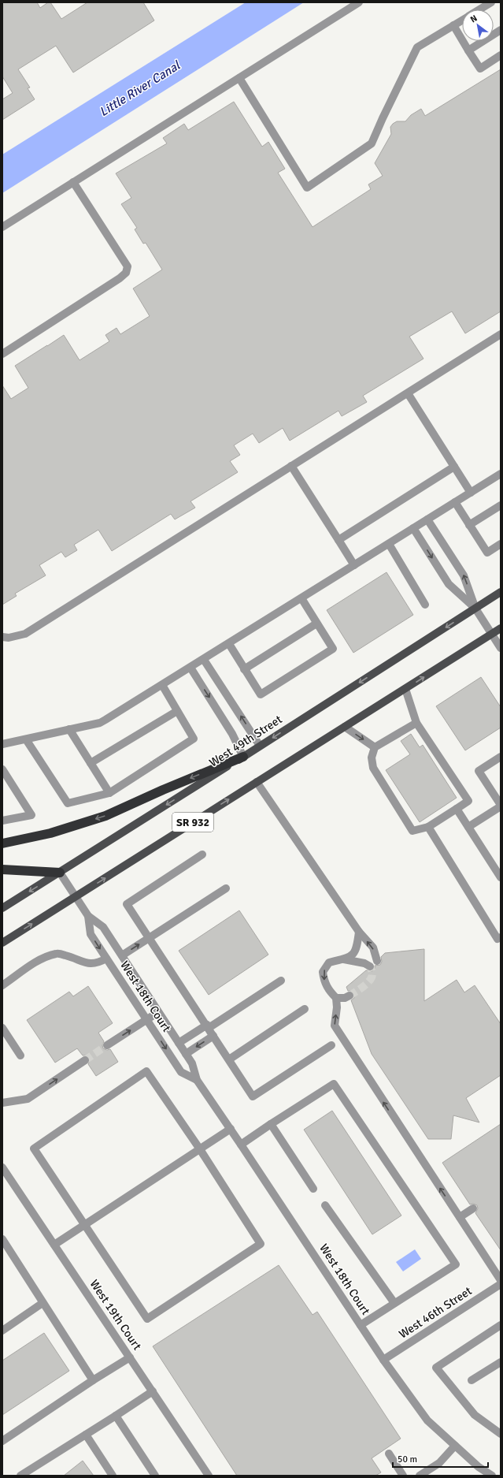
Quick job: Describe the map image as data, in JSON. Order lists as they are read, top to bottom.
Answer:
{
  "streets": {
    "main road": ["West 49th Street", "SR 932"],
    "street": ["West 18th Court", "West 46th Street", "West 19th Court"]
  },
  "crossings": [
    ["West 49th Street", "West 18th Court"],
    ["SR 932", "West 18th Court"],
    ["West 18th Court", "West 46th Street"]
  ],
  "water": ["Little River Canal"],
  "scale_bar": "50 m",
  "north": "top left"
}
